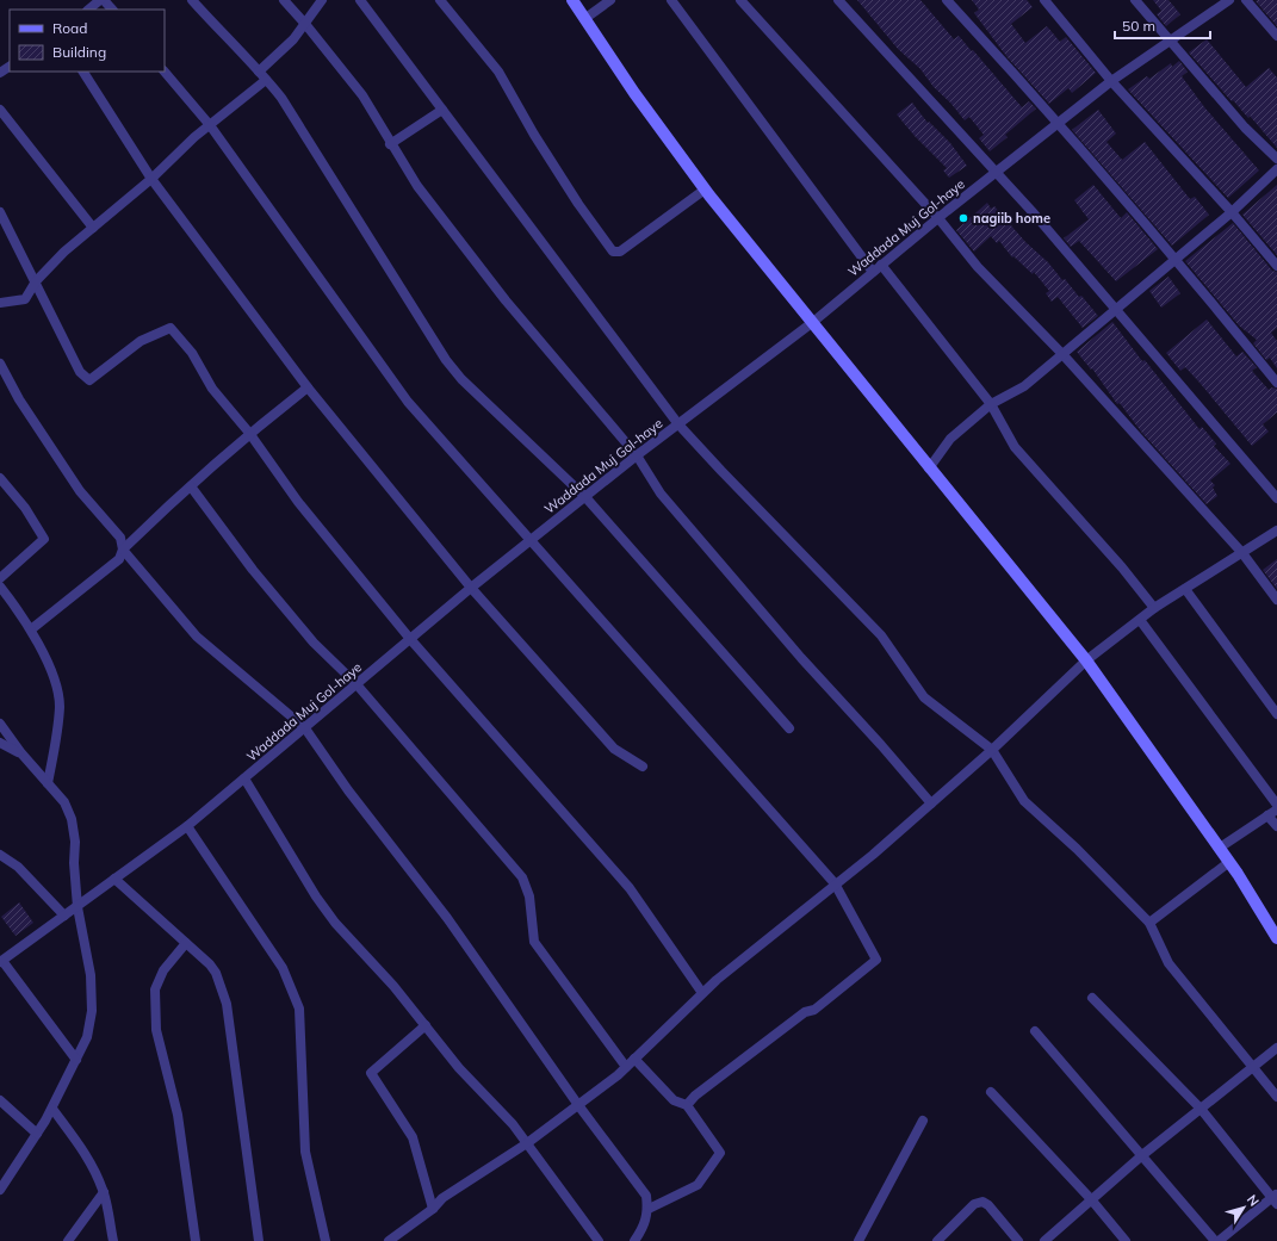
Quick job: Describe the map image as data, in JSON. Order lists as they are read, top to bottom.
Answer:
{
  "streets": {
    "street": ["Waddada Muj Gol-haye"]
  },
  "places": ["nagiib home"],
  "legend": ["Road", "Building"],
  "scale_bar": "50 m",
  "north": "top right"
}
